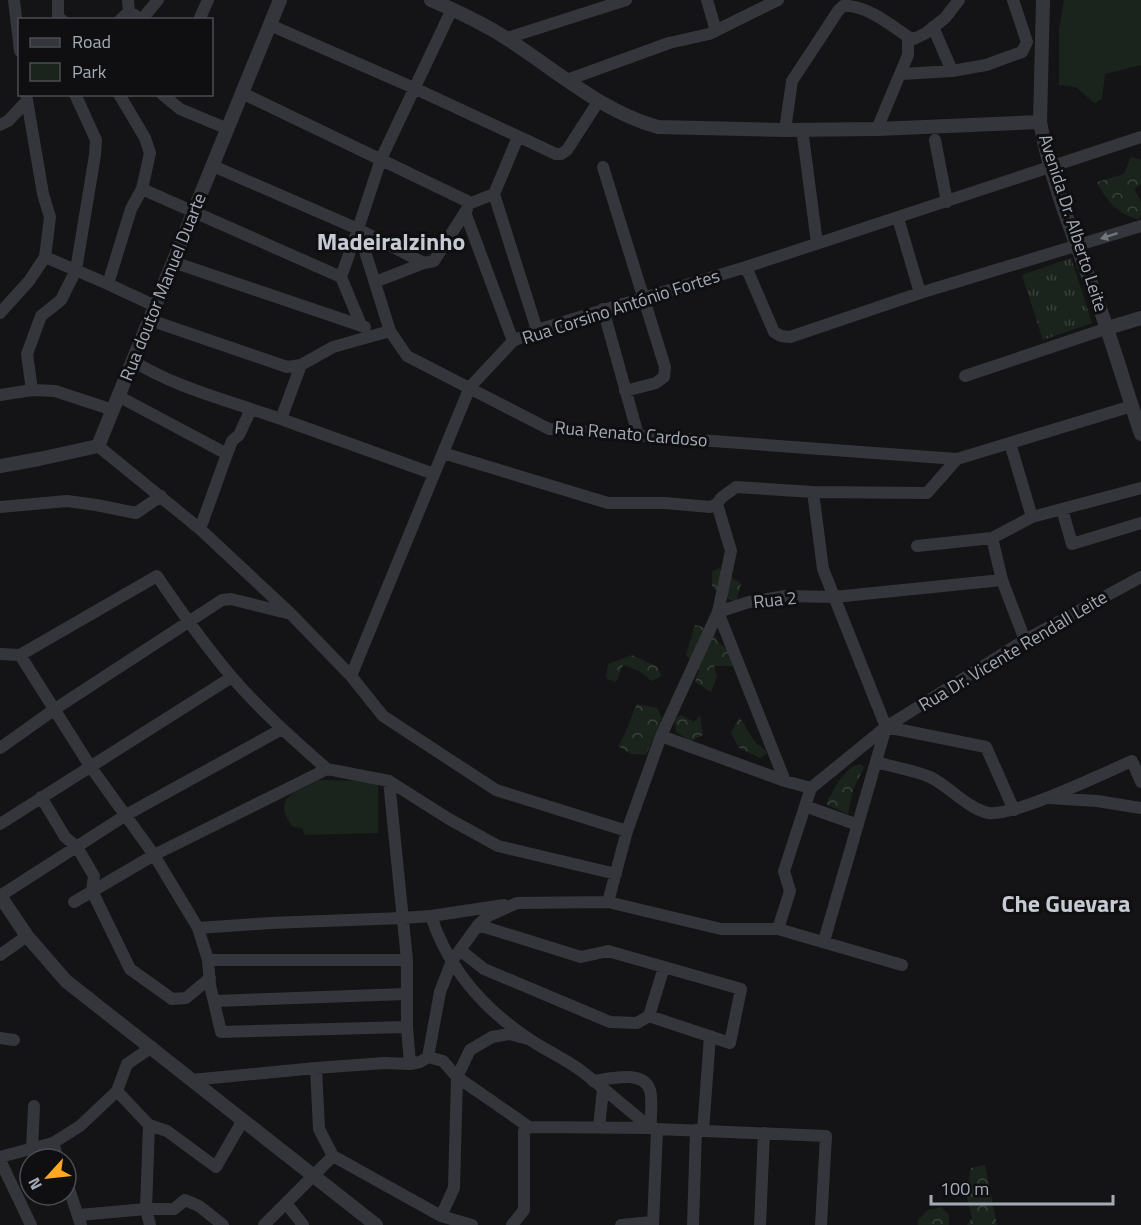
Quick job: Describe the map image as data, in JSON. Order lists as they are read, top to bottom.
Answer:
{
  "streets": {
    "street": [
      "Avenida Dr. Alberto Leite",
      "Rua doutor Manuel Duarte",
      "Rua Corsino António Fortes",
      "Rua Renato Cardoso",
      "Rua 2",
      "Rua Dr. Vicente Rendall Leite"
    ]
  },
  "crossings": [
    ["Avenida Dr. Alberto Leite", "Rua Corsino António Fortes"],
    ["Avenida Dr. Alberto Leite", "Rua Renato Cardoso"],
    ["Rua Corsino António Fortes", "Rua Renato Cardoso"]
  ],
  "districts": ["Madeiralzinho", "Che Guevara"],
  "legend": ["Road", "Park"],
  "scale_bar": "100 m",
  "north": "bottom left"
}
